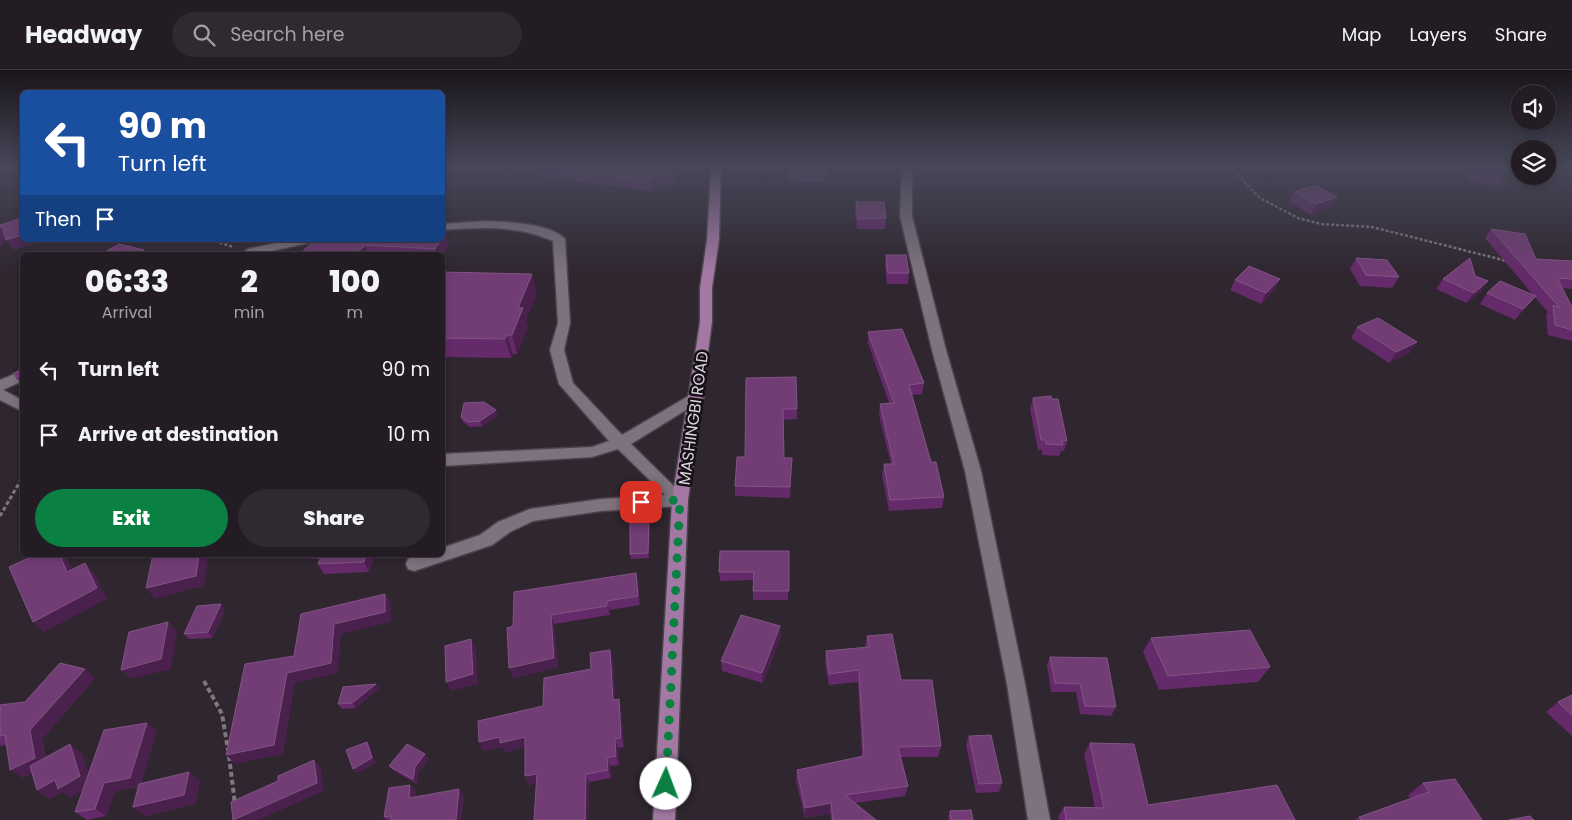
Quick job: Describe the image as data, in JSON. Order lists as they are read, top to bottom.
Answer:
{
  "streets": {
    "main road": ["MASHINGBI ROAD"]
  },
  "page": {
    "header": "Headway",
    "search": "Search here",
    "nav": ["Map", "Layers", "Share"],
    "turn": ["90 m", "Turn left"],
    "then": "Then",
    "eta": [
      "06:33",
      "Arrival",
      "2",
      "min",
      "100",
      "m"
    ],
    "list": [
      {
        "name": "Turn left",
        "value": "90 m"
      },
      {
        "name": "Arrive at destination",
        "value": "10 m"
      }
    ],
    "buttons": ["Exit", "Share"]
  }
}
